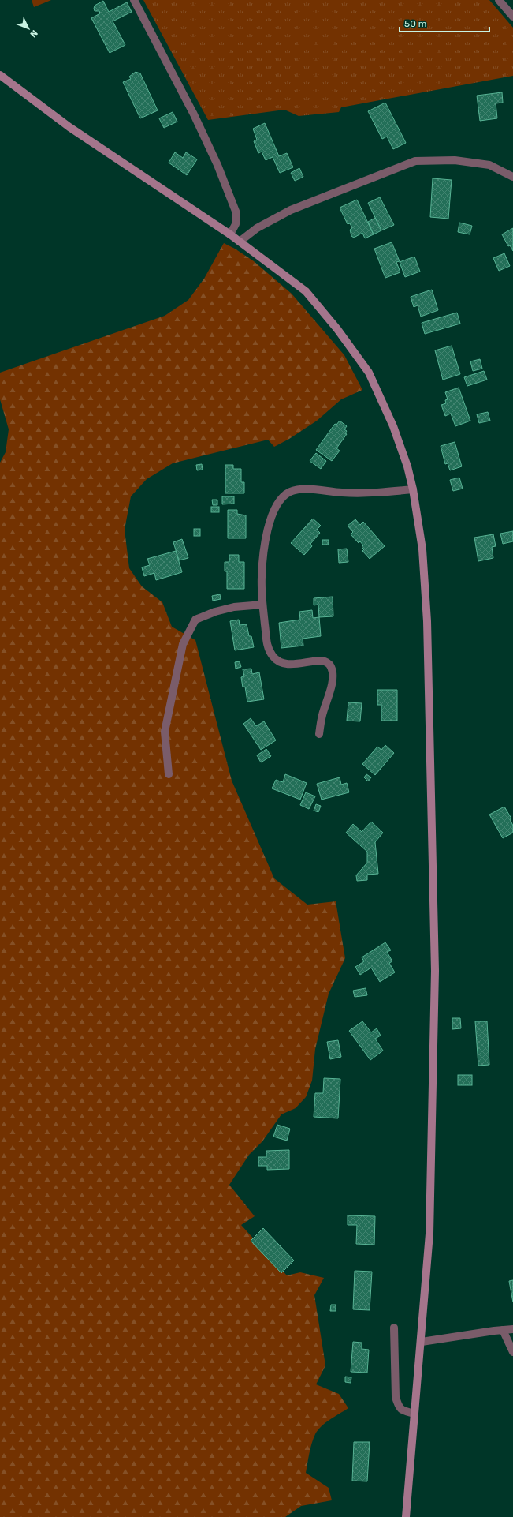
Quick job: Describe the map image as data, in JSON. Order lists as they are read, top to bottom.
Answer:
{
  "scale_bar": "50 m",
  "north": "bottom right"
}
